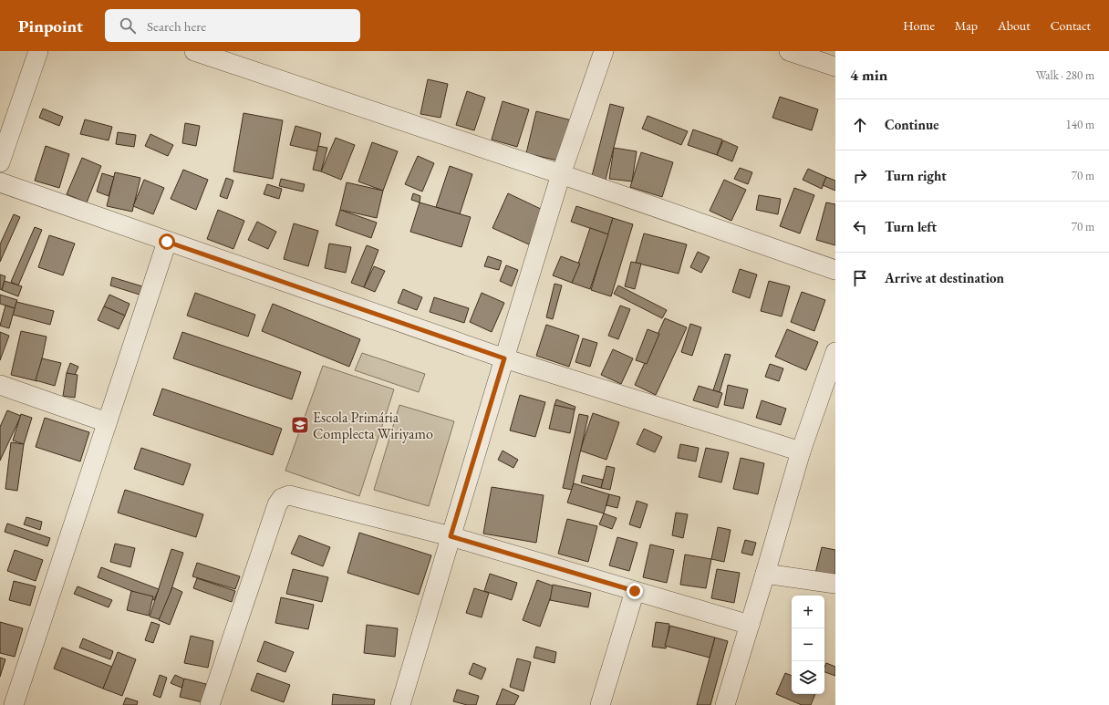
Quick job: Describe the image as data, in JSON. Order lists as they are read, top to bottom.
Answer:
{
  "places": {
    "school or university": ["Escola Primária Complecta Wiriyamo"]
  },
  "page": {
    "header": "Pinpoint",
    "search": "Search here",
    "nav": [
      "Home",
      "Map",
      "About",
      "Contact"
    ],
    "heading": ["4 min", "Walk · 280 m"],
    "list": [
      ["Continue", "140 m"],
      ["Turn right", "70 m"],
      ["Turn left", "70 m"],
      "Arrive at destination"
    ],
    "map_buttons": ["+", "−"]
  }
}
